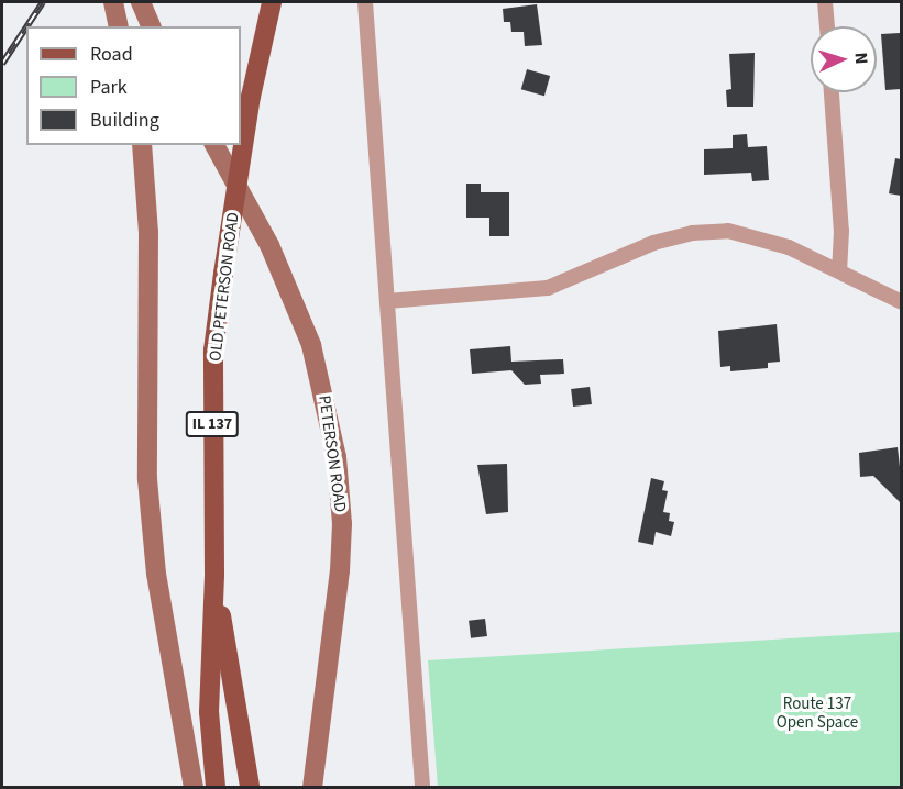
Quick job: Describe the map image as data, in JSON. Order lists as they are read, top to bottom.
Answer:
{
  "streets": {
    "main road": ["OLD PETERSON ROAD", "IL 137", "PETERSON ROAD"]
  },
  "crossings": [
    ["OLD PETERSON ROAD", "IL 137"]
  ],
  "parks": ["Route 137 Open Space"],
  "legend": ["Road", "Park", "Building"],
  "north": "right"
}
